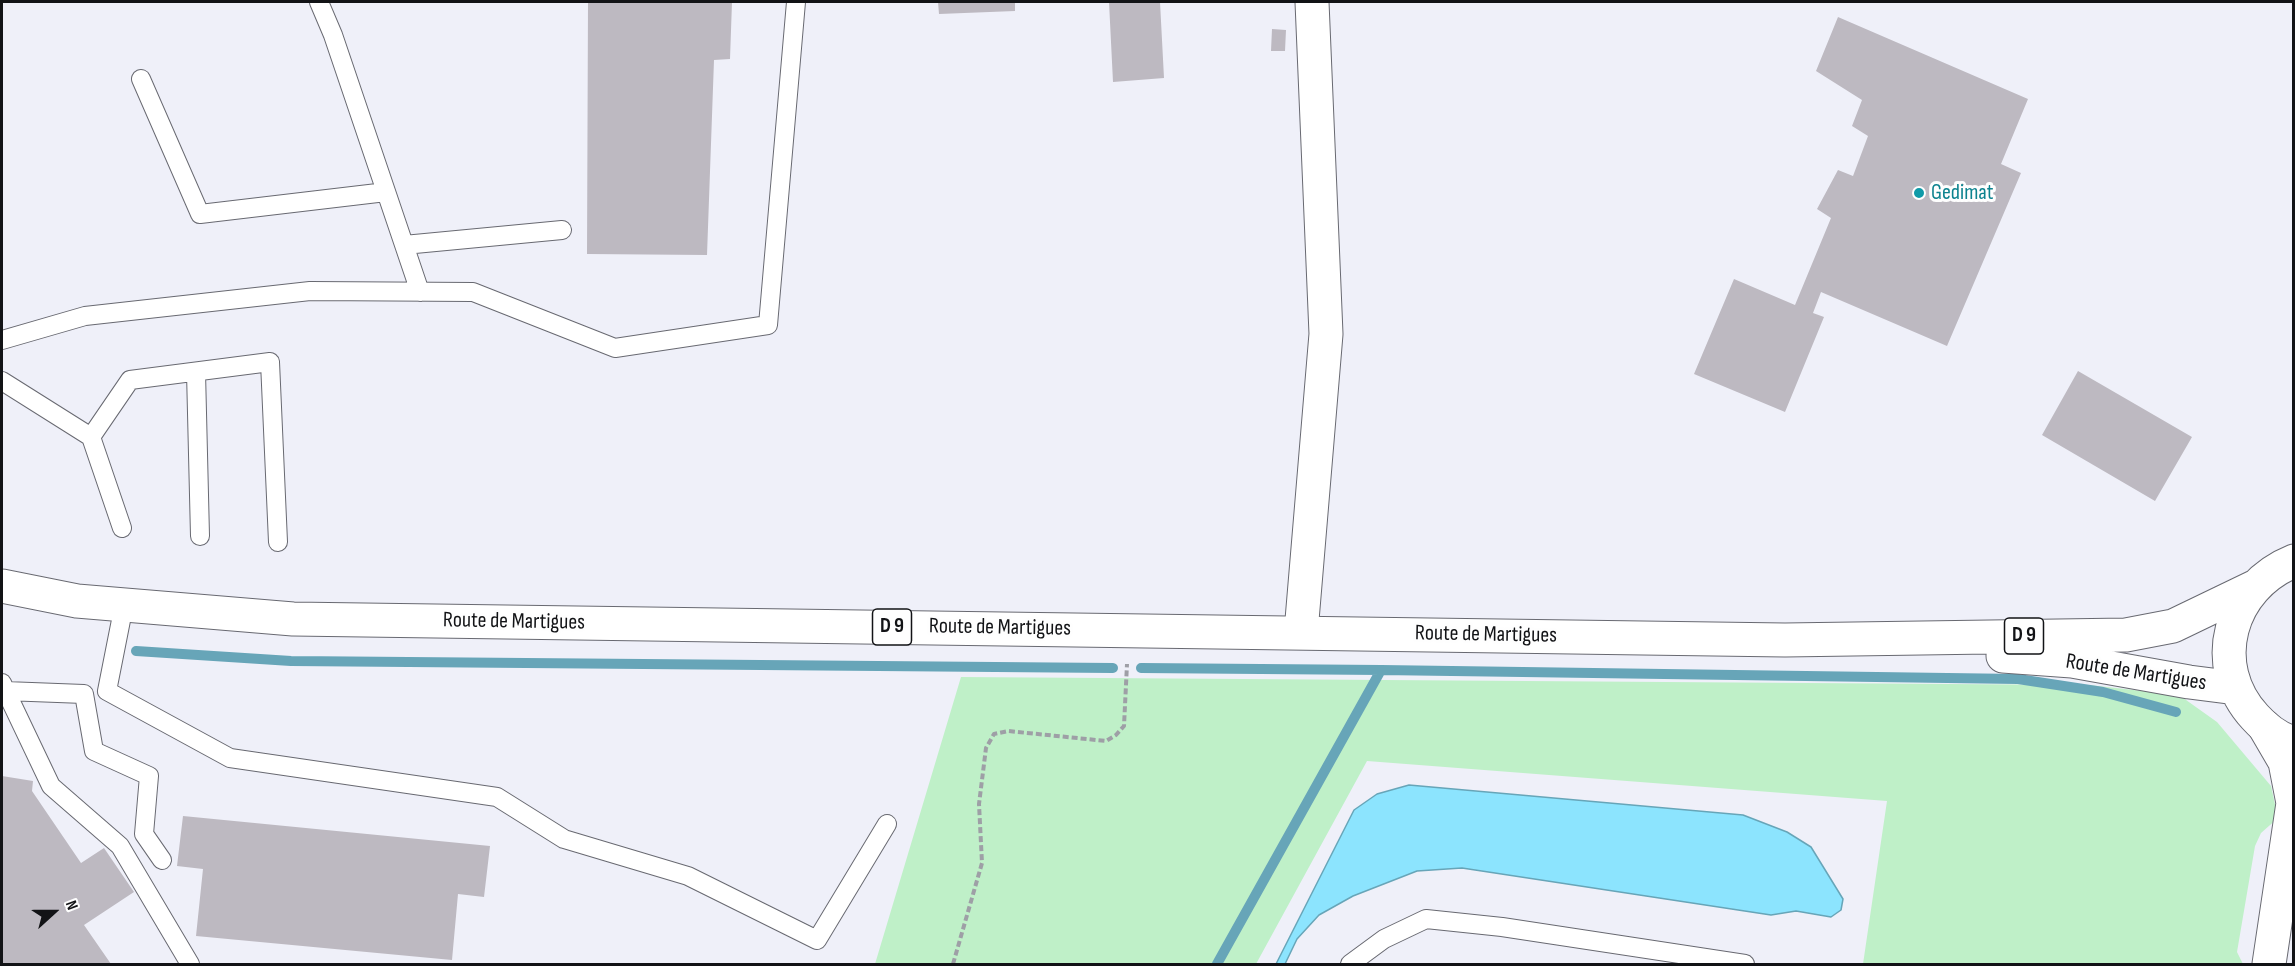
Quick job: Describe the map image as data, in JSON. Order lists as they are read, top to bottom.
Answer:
{
  "streets": {
    "main road": ["Route de Martigues", "D 9"]
  },
  "places": ["Gedimat"],
  "north": "right"
}
